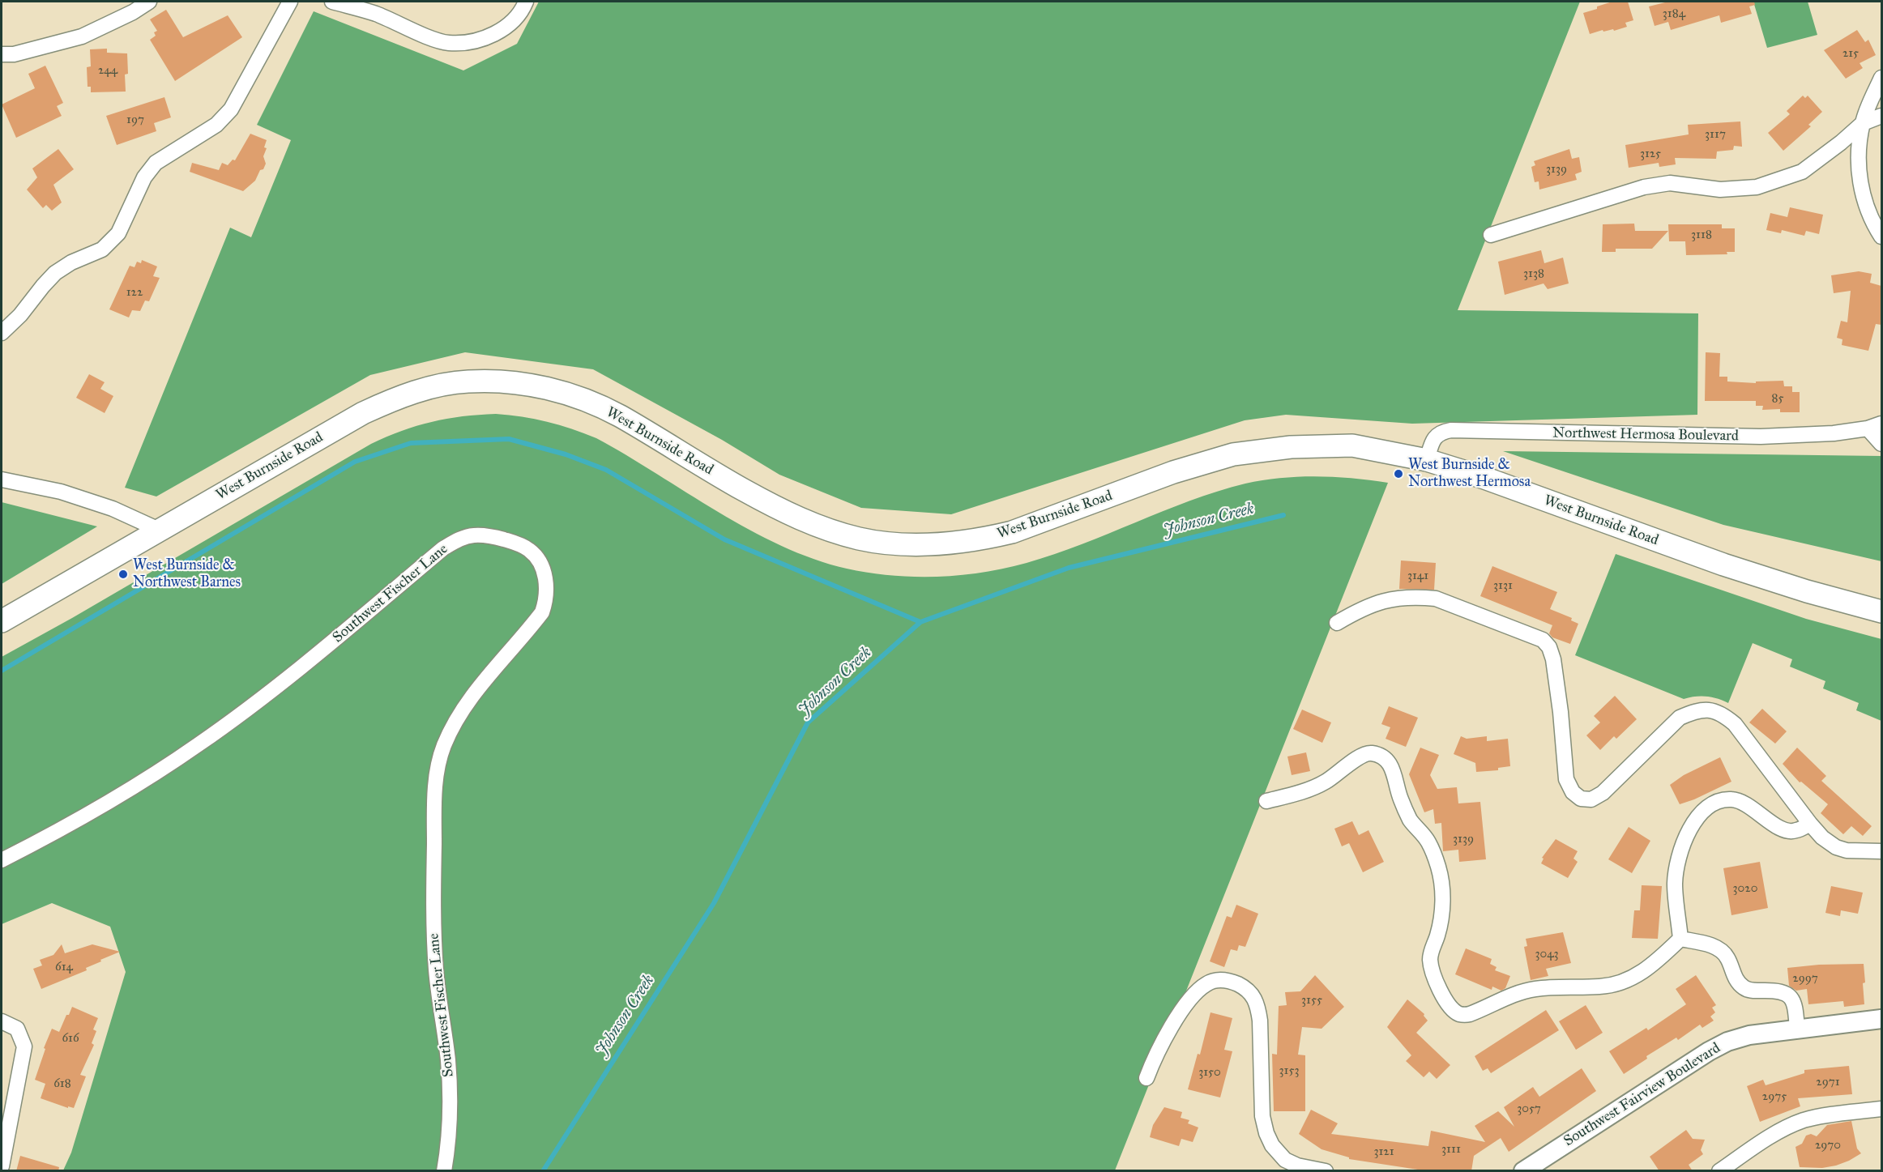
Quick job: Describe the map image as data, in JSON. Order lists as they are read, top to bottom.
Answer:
{
  "streets": {
    "main road": ["West Burnside Road"],
    "street": ["Northwest Hermosa Boulevard", "Southwest Fischer Lane", "Southwest Fairview Boulevard"]
  },
  "crossings": [
    ["Northwest Hermosa Boulevard", "West Burnside Road"]
  ],
  "water": ["Johnson Creek"],
  "places": ["West Burnside & Northwest Hermosa", "West Burnside & Northwest Barnes"],
  "house_numbers": [
    "3184",
    "215",
    "244",
    "197",
    "3117",
    "3125",
    "3139",
    "3118",
    "3138",
    "122",
    "85",
    "3141",
    "3131",
    "3139",
    "3020",
    "3043",
    "614",
    "2997",
    "3155",
    "616",
    "3153",
    "3150",
    "2971",
    "618",
    "2975",
    "3057",
    "2970",
    "3111",
    "3121"
  ]
}
